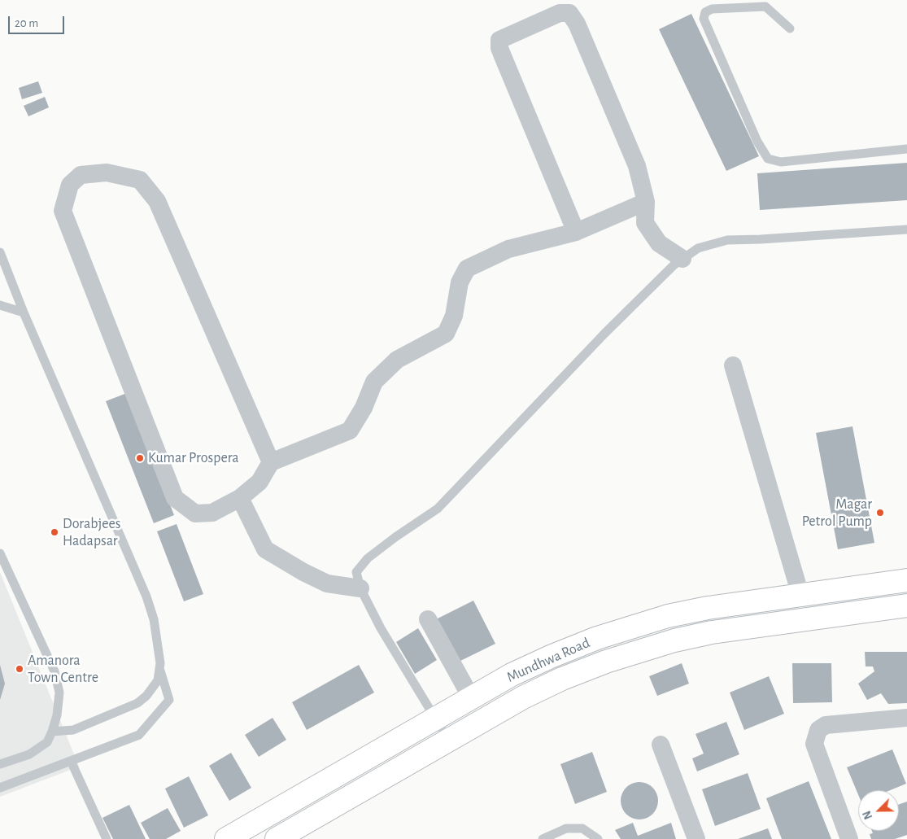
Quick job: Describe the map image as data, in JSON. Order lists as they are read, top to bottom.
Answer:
{
  "streets": {
    "highway": ["Mundhwa Road"]
  },
  "places": [
    "Kumar Prospera",
    "Magar Petrol Pump",
    "Dorabjees Hadapsar",
    "Amanora Town Centre"
  ],
  "scale_bar": "20 m",
  "north": "bottom left"
}
